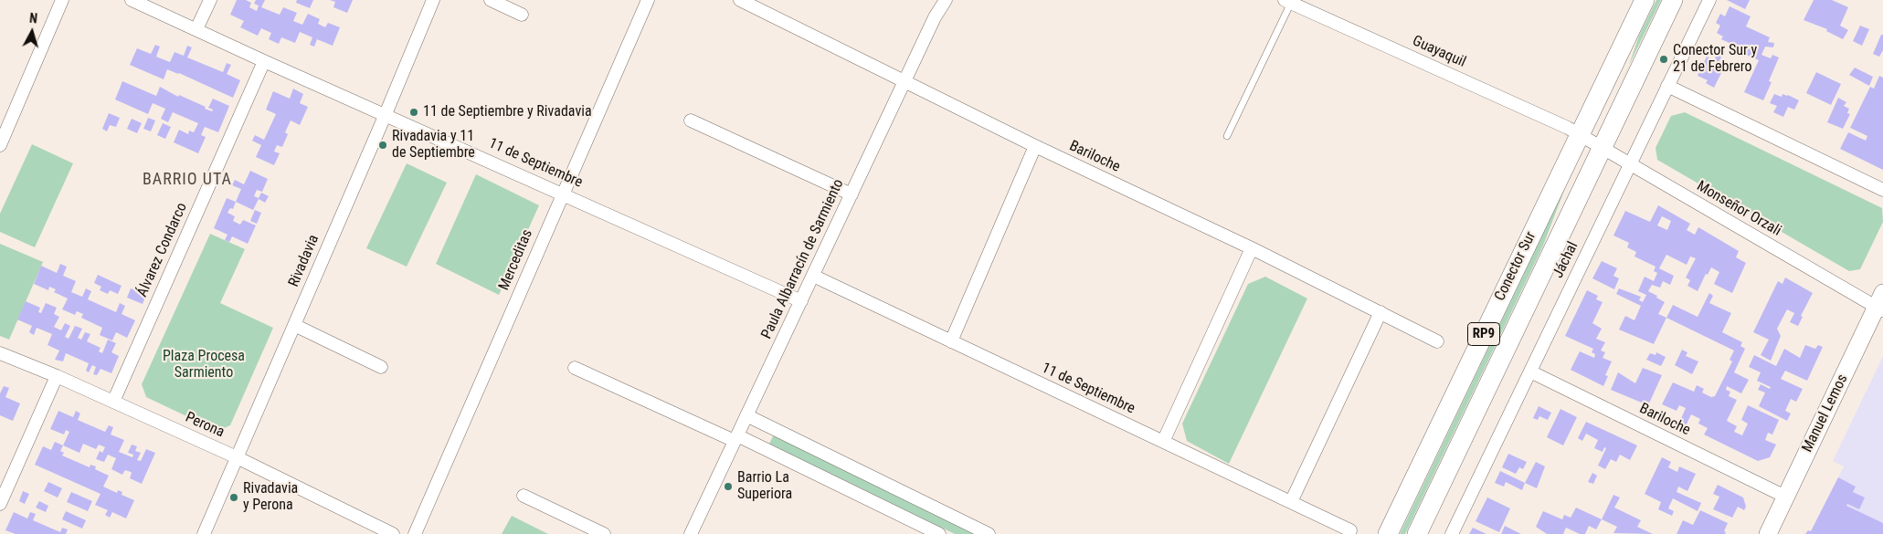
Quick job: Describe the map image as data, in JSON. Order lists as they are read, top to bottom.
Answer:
{
  "streets": {
    "main road": ["Conector Sur", "RP9"],
    "street": [
      "Guayaquil",
      "Bariloche",
      "11 de Septiembre",
      "Monseñor Orzali",
      "Álvarez Condarco",
      "Paula Albarracín de Sarmiento",
      "Merceditas",
      "Jáchal",
      "Rivadavia",
      "Manuel Lemos",
      "Perona"
    ]
  },
  "crossings": [
    ["Guayaquil", "Monseñor Orzali"],
    ["Guayaquil", "Conector Sur"],
    ["Bariloche", "Paula Albarracín de Sarmiento"],
    ["Bariloche", "Jáchal"],
    ["Bariloche", "Manuel Lemos"],
    ["11 de Septiembre", "Álvarez Condarco"],
    ["11 de Septiembre", "Paula Albarracín de Sarmiento"],
    ["11 de Septiembre", "Merceditas"],
    ["11 de Septiembre", "Rivadavia"],
    ["Monseñor Orzali", "Jáchal"],
    ["Monseñor Orzali", "Conector Sur"],
    ["Monseñor Orzali", "Manuel Lemos"],
    ["Álvarez Condarco", "Perona"],
    ["Rivadavia", "Perona"]
  ],
  "districts": ["BARRIO UTA"],
  "parks": ["Plaza Procesa Sarmiento"],
  "places": [
    "Conector Sur y 21 de Febrero",
    "11 de Septiembre y Rivadavia",
    "Rivadavia y 11 de Septiembre",
    "Barrio La Superiora",
    "Rivadavia y Perona"
  ],
  "north": "top"
}
